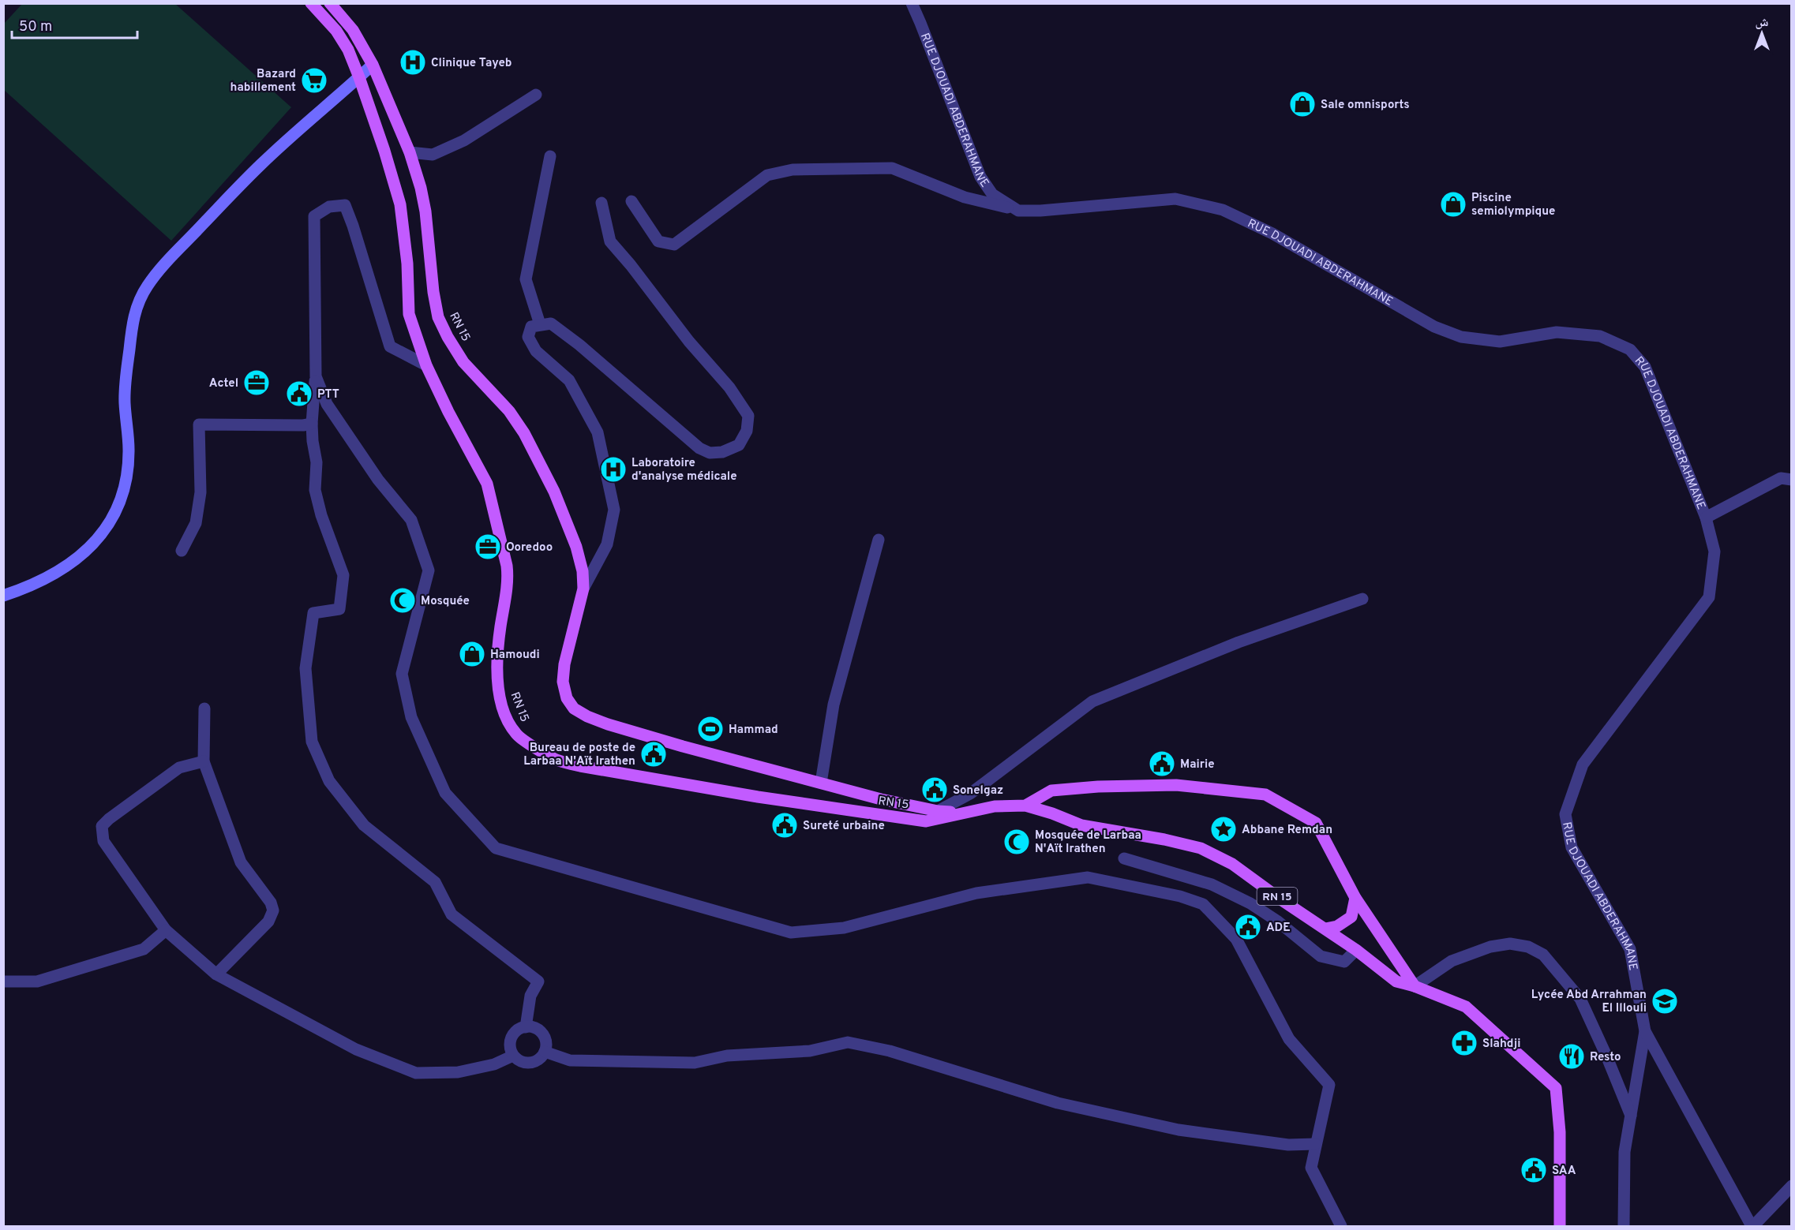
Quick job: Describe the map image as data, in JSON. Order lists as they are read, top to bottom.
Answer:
{
  "streets": {
    "main road": ["RN 15"],
    "street": ["RUE DJOUADI ABDERAHMANE"]
  },
  "places": {
    "hospital": ["Clinique Tayeb", "Laboratoire d'analyse médicale"],
    "supermarket": ["Bazard habillement"],
    "shop": ["Sale omnisports", "Piscine semiolympique", "Hamoudi"],
    "office": ["Actel", "Ooredoo"],
    "public building": [
      "PTT",
      "Bureau de poste de Larbaa N'Aït Irathen",
      "Mairie",
      "Sonelgaz",
      "Sureté urbaine",
      "ADE",
      "SAA"
    ],
    "mosque": ["Mosquée", "Mosquée de Larbaa N'Aït Irathen"],
    "sports": ["Hammad"],
    "place": ["Abbane Remdan"],
    "school or university": ["Lycée Abd Arrahman El Illouli"],
    "pharmacy": ["Slahdji"],
    "restaurant": ["Resto"]
  },
  "scale_bar": "50 m",
  "north": "top"
}
